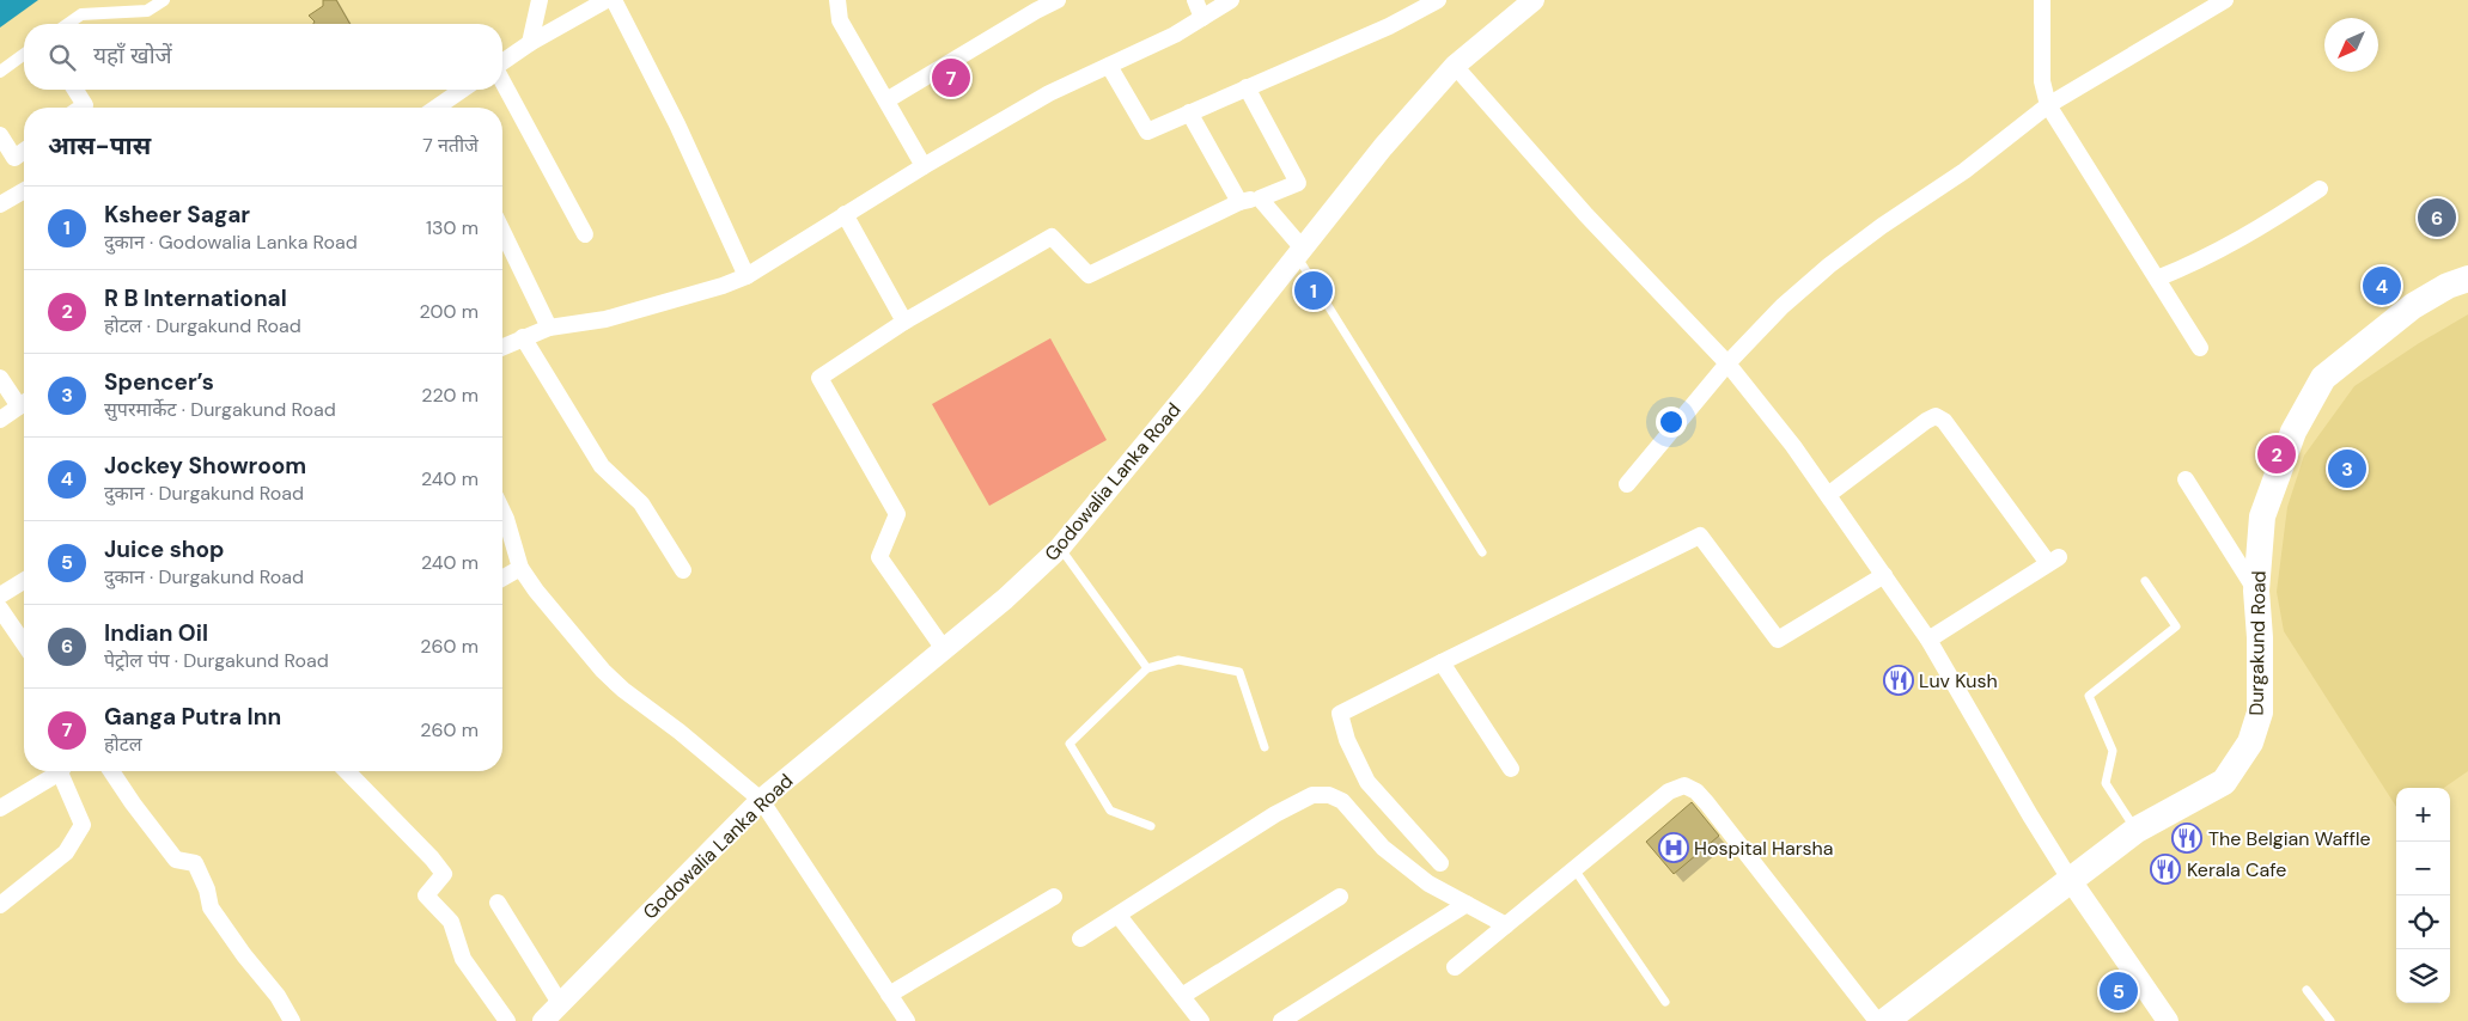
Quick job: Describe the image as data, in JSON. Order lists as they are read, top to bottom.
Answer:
{
  "streets": {
    "main road": ["Durgakund Road"],
    "street": ["Godowalia Lanka Road"]
  },
  "places": {
    "restaurant": ["Luv Kush", "The Belgian Waffle", "Kerala Cafe"],
    "hospital": ["Hospital Harsha"]
  },
  "north": "bottom left",
  "page": {
    "search": "यहाँ खोजें",
    "pins": [
      "7",
      "6",
      "4",
      "1",
      "2",
      "3",
      "5"
    ],
    "heading": ["आस-पास", "7 नतीजे"],
    "list": [
      {
        "mark": "1",
        "name": "Ksheer Sagar",
        "note": "दुकान · Godowalia Lanka Road",
        "value": "130 m"
      },
      {
        "mark": "2",
        "name": "R B International",
        "note": "होटल · Durgakund Road",
        "value": "200 m"
      },
      {
        "mark": "3",
        "name": "Spencer’s",
        "note": "सुपरमार्केट · Durgakund Road",
        "value": "220 m"
      },
      {
        "mark": "4",
        "name": "Jockey Showroom",
        "note": "दुकान · Durgakund Road",
        "value": "240 m"
      },
      {
        "mark": "5",
        "name": "Juice shop",
        "note": "दुकान · Durgakund Road",
        "value": "240 m"
      },
      {
        "mark": "6",
        "name": "Indian Oil",
        "note": "पेट्रोल पंप · Durgakund Road",
        "value": "260 m"
      },
      {
        "mark": "7",
        "name": "Ganga Putra Inn",
        "note": "होटल",
        "value": "260 m"
      }
    ],
    "map_buttons": ["+", "−"]
  }
}
